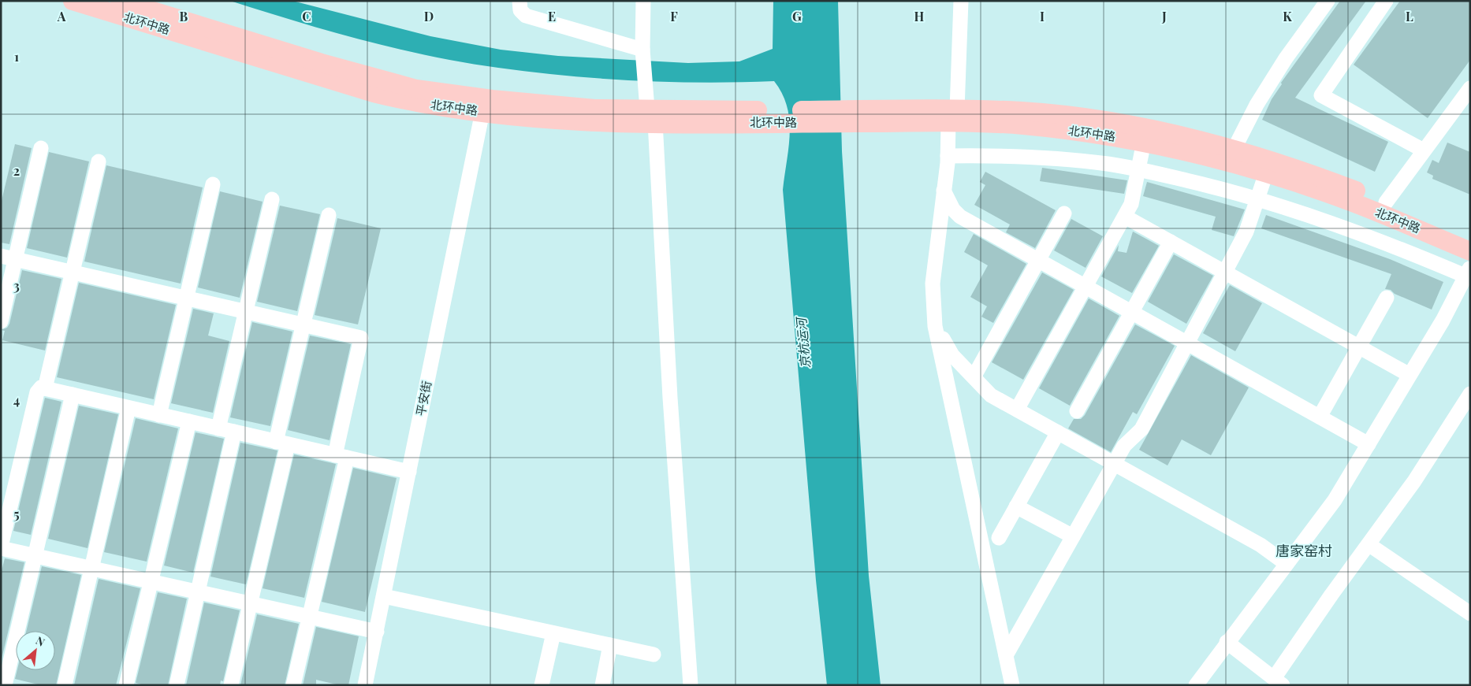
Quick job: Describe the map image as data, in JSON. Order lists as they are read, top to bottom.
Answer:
{
  "streets": {
    "main road": ["北环中路"],
    "street": ["平安街"]
  },
  "crossings": [
    ["北环中路", "平安街"]
  ],
  "districts": ["唐家窑村"],
  "water": ["京杭运河"],
  "north": "top right",
  "grid": {
    "columns": [
      "A",
      "B",
      "C",
      "D",
      "E",
      "F",
      "G",
      "H",
      "I",
      "J",
      "K",
      "L"
    ],
    "rows": [
      "1",
      "2",
      "3",
      "4",
      "5"
    ]
  }
}
